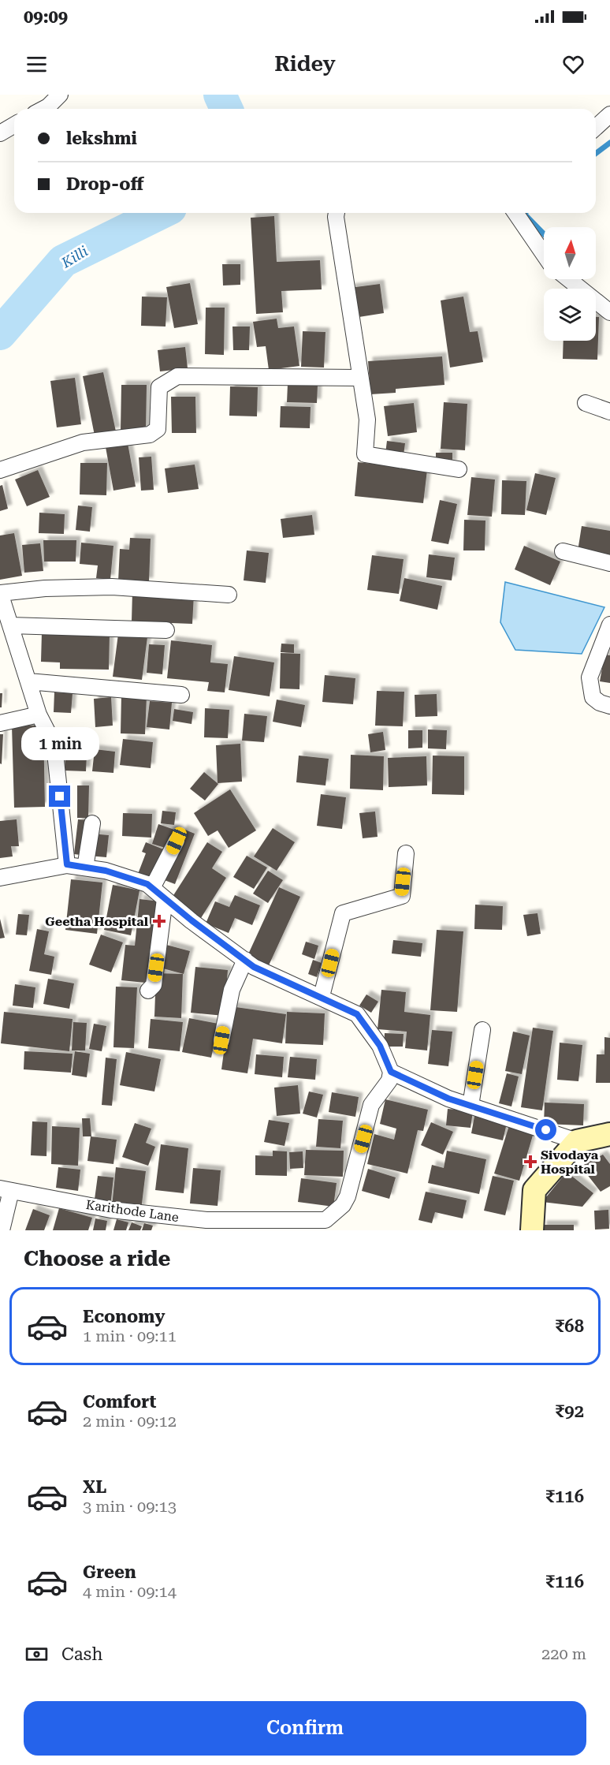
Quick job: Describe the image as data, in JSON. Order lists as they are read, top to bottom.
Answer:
{
  "streets": {
    "street": ["Karithode Lane"]
  },
  "water": ["Killi"],
  "places": {
    "health": ["Geetha Hospital", "Sivodaya Hospital"]
  },
  "north": "top",
  "page": {
    "status": "09:09",
    "header": "Ridey",
    "banner": ["lekshmi", "Drop-off"],
    "bubble": "1 min",
    "heading": "Choose a ride",
    "list": [
      {
        "name": "Economy",
        "note": "1 min · 09:11",
        "value": "₹68"
      },
      {
        "name": "Comfort",
        "note": "2 min · 09:12",
        "value": "₹92"
      },
      {
        "name": "XL",
        "note": "3 min · 09:13",
        "value": "₹116"
      },
      {
        "name": "Green",
        "note": "4 min · 09:14",
        "value": "₹116"
      }
    ],
    "pay": ["Cash", "220 m"],
    "buttons": "Confirm"
  }
}
